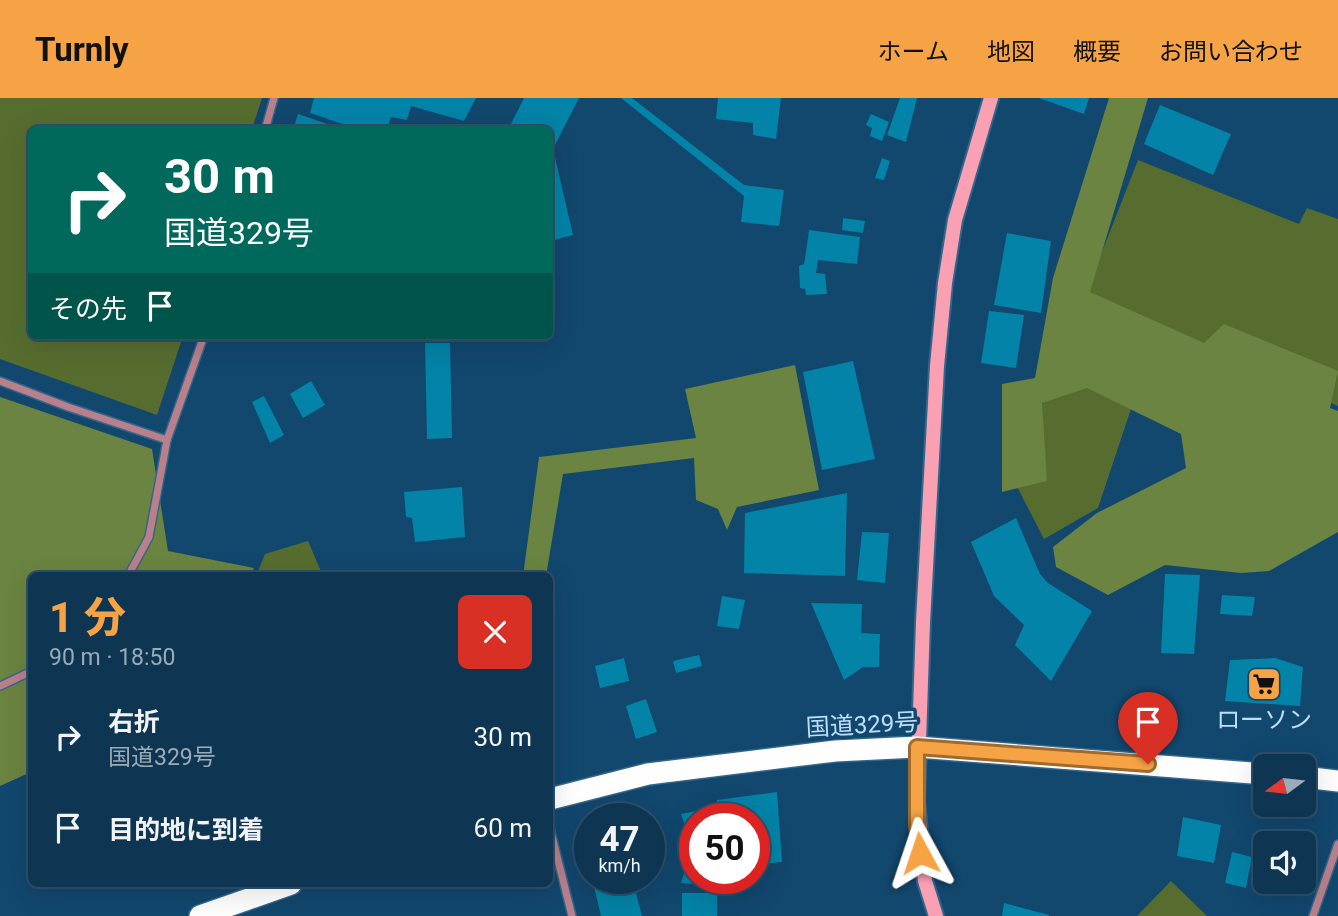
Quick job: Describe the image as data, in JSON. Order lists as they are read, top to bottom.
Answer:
{
  "streets": {
    "highway": ["国道329号"]
  },
  "places": {
    "supermarket": ["ローソン"]
  },
  "north": "left",
  "page": {
    "header": "Turnly",
    "nav": [
      "ホーム",
      "地図",
      "概要",
      "お問い合わせ"
    ],
    "turn": ["30 m", "国道329号"],
    "then": "その先",
    "heading": ["1 分", "90 m · 18:50"],
    "list": [
      {
        "name": "右折",
        "note": "国道329号",
        "value": "30 m"
      },
      {
        "name": "目的地に到着",
        "value": "60 m"
      }
    ],
    "speed": "47 km/h",
    "limit": "50"
  }
}
